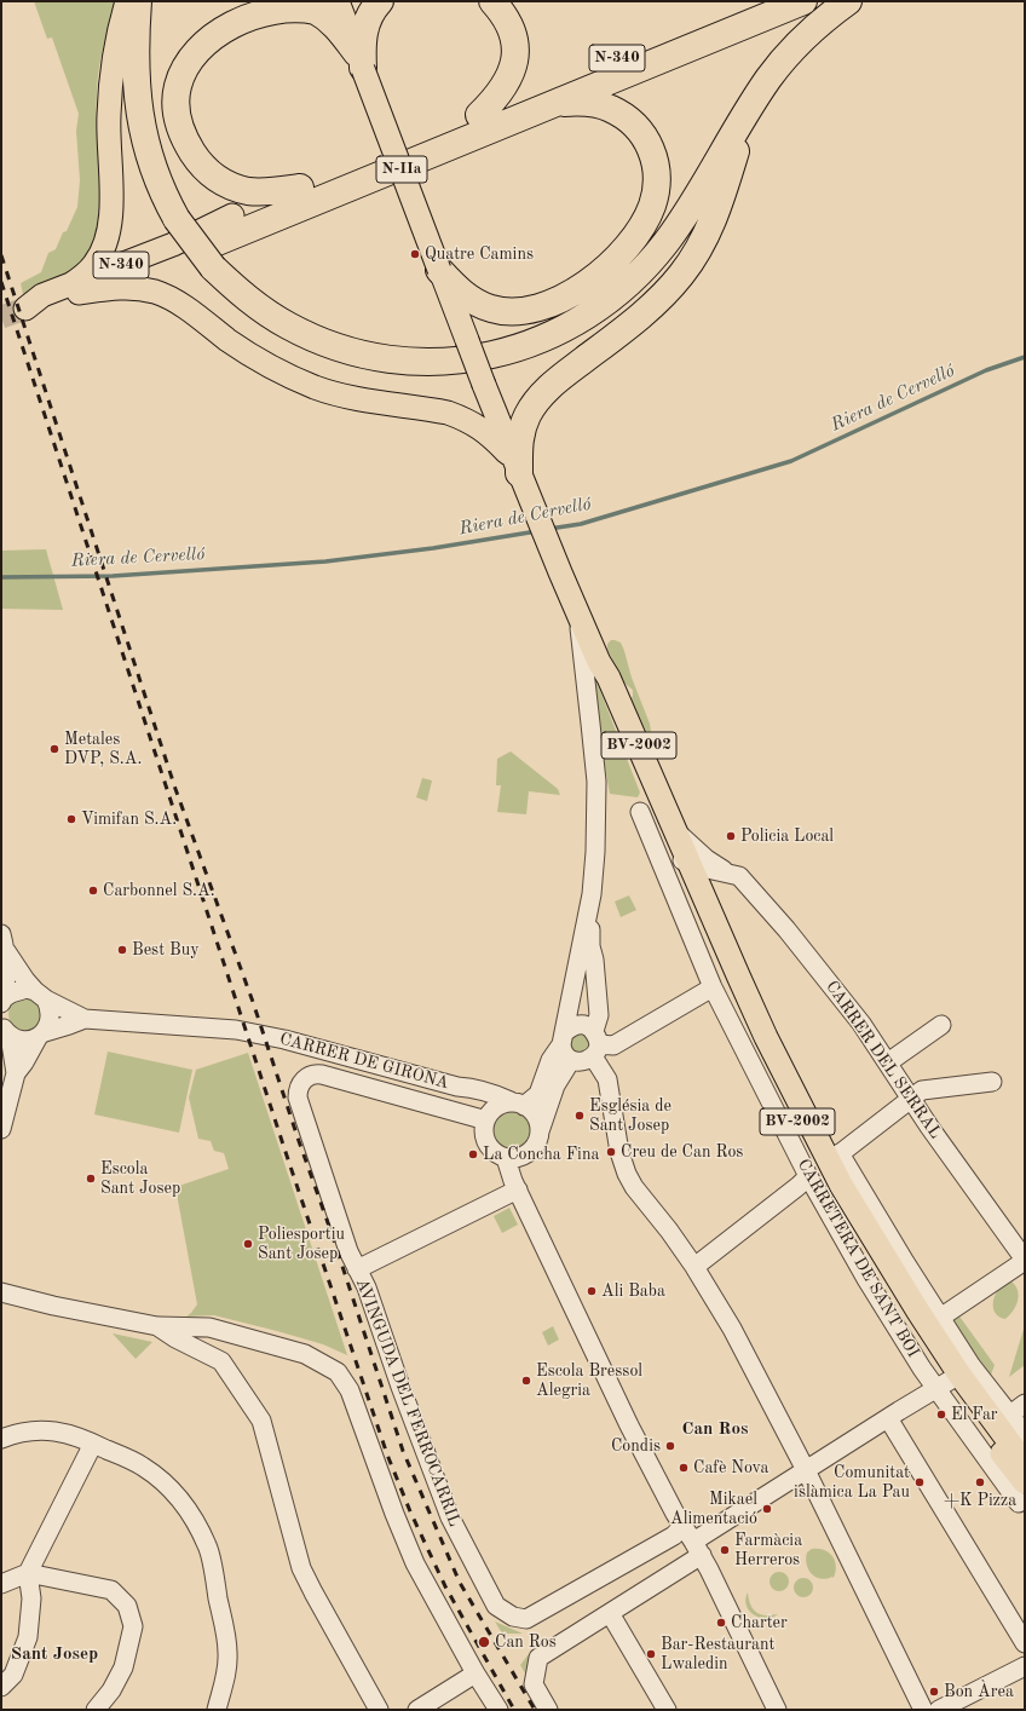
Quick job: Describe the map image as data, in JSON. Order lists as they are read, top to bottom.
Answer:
{
  "streets": {
    "highway": ["N-340"],
    "main road": ["N-IIa", "BV-2002"],
    "street": [
      "CARRER DEL SERRAL",
      "CARRER DE GIRONA",
      "CARRETERA DE SANT BOI",
      "AVINGUDA DEL FERROCARRIL"
    ]
  },
  "crossings": [
    ["N-IIa", "BV-2002"],
    ["BV-2002", "CARRER DEL SERRAL"],
    ["BV-2002", "CARRETERA DE SANT BOI"],
    ["CARRER DE GIRONA", "AVINGUDA DEL FERROCARRIL"]
  ],
  "districts": ["Can Ros", "Sant Josep"],
  "water": ["Riera de Cervelló"],
  "places": [
    "Quatre Camins",
    "Metales DVP, S.A.",
    "Vimifan S.A.",
    "Policia Local",
    "Carbonnel S.A.",
    "Best Buy",
    "Església de Sant Josep",
    "Creu de Can Ros",
    "La Concha Fina",
    "Escola Sant Josep",
    "Poliesportiu Sant Josep",
    "Ali Baba",
    "Escola Bressol Alegria",
    "El Far",
    "Condis",
    "Cafè Nova",
    "Comunitat islàmica La Pau",
    "+K Pizza",
    "Mikael Alimentació",
    "Farmàcia Herreros",
    "Charter",
    "Can Ros",
    "Bar-Restaurant Lwaledin",
    "Bon Àrea"
  ]
}
